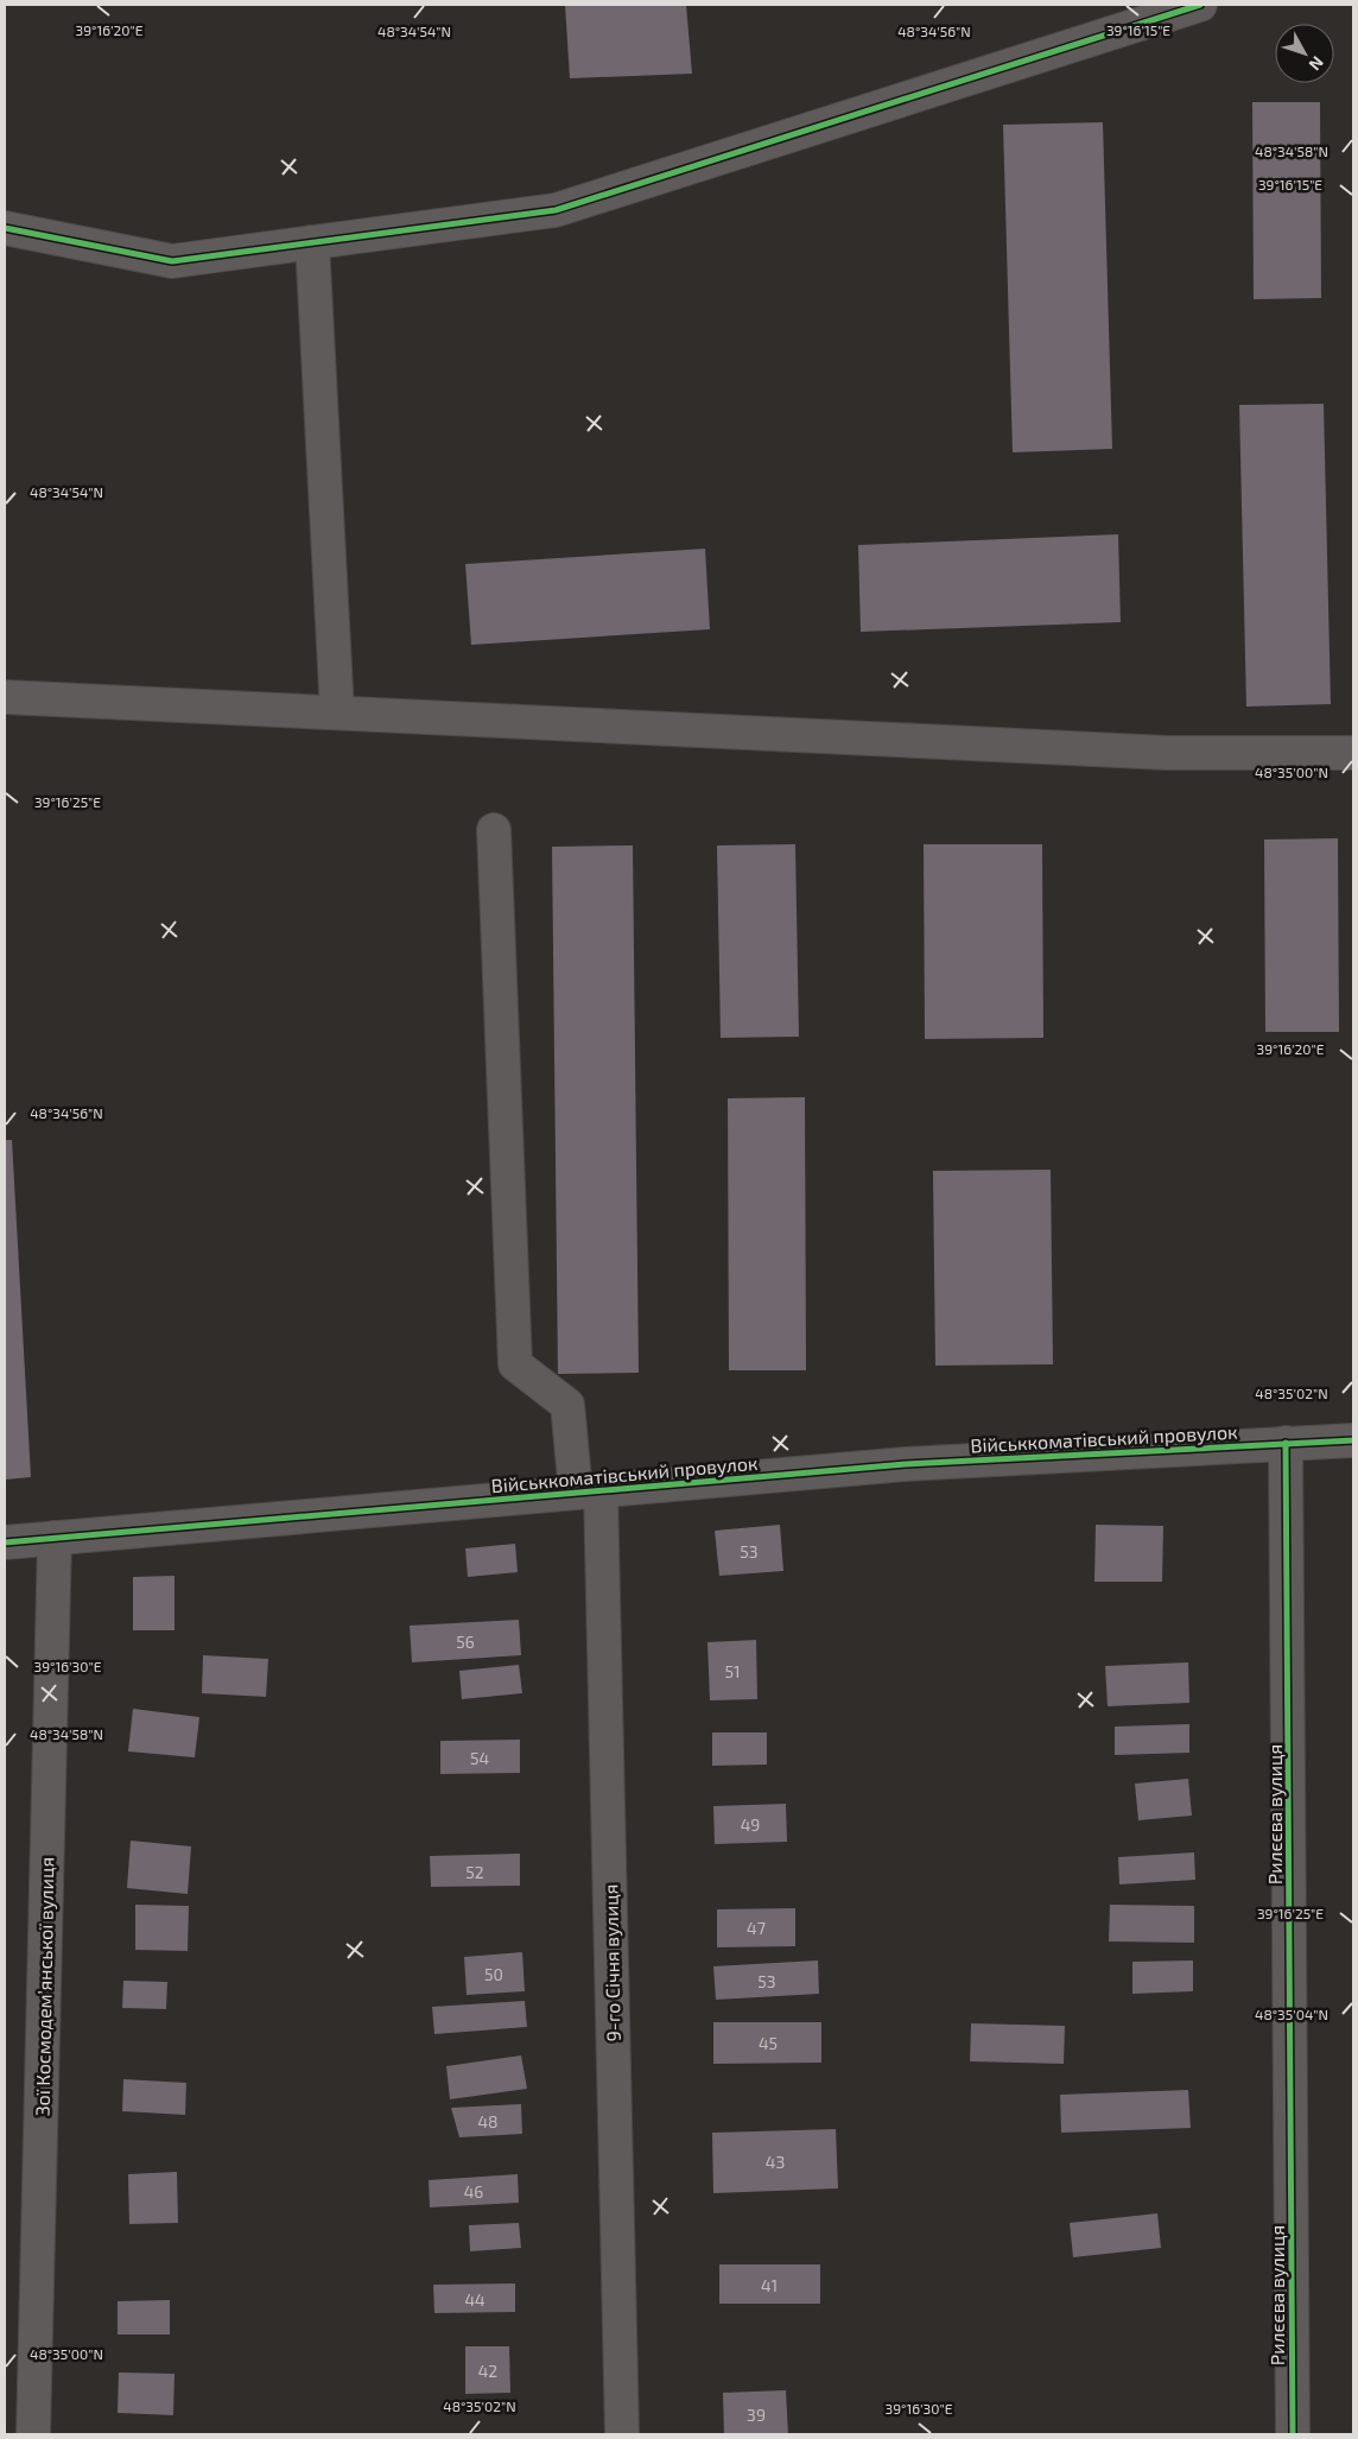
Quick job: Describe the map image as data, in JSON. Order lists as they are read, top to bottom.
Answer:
{
  "streets": {
    "street": [
      "Військкоматівський провулок",
      "Рилєєва вулиця",
      "9-го Січня вулиця",
      "Зої Космодем’янської вулиця"
    ]
  },
  "crossings": [
    ["Військкоматівський провулок", "Рилєєва вулиця"],
    ["Військкоматівський провулок", "9-го Січня вулиця"],
    ["Військкоматівський провулок", "Зої Космодем’янської вулиця"]
  ],
  "house_numbers": [
    "53",
    "56",
    "51",
    "54",
    "49",
    "52",
    "47",
    "50",
    "53",
    "45",
    "48",
    "43",
    "46",
    "41",
    "44",
    "42",
    "39"
  ],
  "north": "bottom right",
  "coordinates": [
    "39°16'20\"E",
    "39°16'15\"E",
    "48°34'54\"N",
    "48°34'56\"N",
    "48°34'58\"N",
    "48°35'00\"N",
    "39°16'25\"E",
    "48°35'02\"N",
    "39°16'30\"E",
    "48°35'04\"N"
  ]
}
